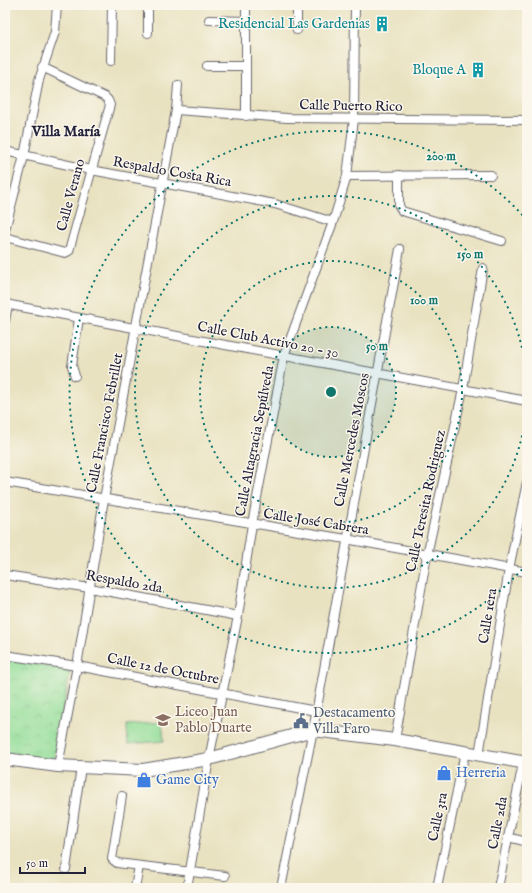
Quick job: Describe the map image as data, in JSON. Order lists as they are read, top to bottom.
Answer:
{
  "streets": {
    "street": [
      "Calle Puerto Rico",
      "Respaldo Costa Rica",
      "Calle Verano",
      "Calle Club Activo 20 - 30",
      "Calle Francisco Febrillet",
      "Calle Mercedes Moscos",
      "Calle Altagracia Sepúlveda",
      "Calle Teresita Rodriguez",
      "Calle José Cabrera",
      "Respaldo 2da",
      "Calle 1era",
      "Calle 12 de Octubre",
      "Calle 3ra",
      "Calle 2da"
    ]
  },
  "crossings": [
    ["Calle Puerto Rico", "Calle Francisco Febrillet"],
    ["Calle Puerto Rico", "Calle Altagracia Sepúlveda"],
    ["Respaldo Costa Rica", "Calle Verano"],
    ["Respaldo Costa Rica", "Calle Francisco Febrillet"],
    ["Respaldo Costa Rica", "Calle Altagracia Sepúlveda"],
    ["Calle Club Activo 20 - 30", "Calle Francisco Febrillet"],
    ["Calle Club Activo 20 - 30", "Calle Mercedes Moscos"],
    ["Calle Club Activo 20 - 30", "Calle Altagracia Sepúlveda"],
    ["Calle Club Activo 20 - 30", "Calle Teresita Rodriguez"],
    ["Calle Francisco Febrillet", "Calle José Cabrera"],
    ["Calle Francisco Febrillet", "Respaldo 2da"],
    ["Calle Francisco Febrillet", "Calle 12 de Octubre"],
    ["Calle Mercedes Moscos", "Calle José Cabrera"],
    ["Calle Mercedes Moscos", "Calle 12 de Octubre"],
    ["Calle Altagracia Sepúlveda", "Calle José Cabrera"],
    ["Calle Altagracia Sepúlveda", "Respaldo 2da"],
    ["Calle Altagracia Sepúlveda", "Calle 12 de Octubre"],
    ["Calle Teresita Rodriguez", "Calle José Cabrera"],
    ["Calle José Cabrera", "Calle 1era"]
  ],
  "districts": ["Villa María"],
  "places": {
    "building": ["Residencial Las Gardenias", "Bloque A"],
    "school or university": ["Liceo Juan Pablo Duarte"],
    "public building": ["Destacamento Villa Faro"],
    "shop": ["Herreria", "Game City"]
  },
  "scale_bar": "50 m",
  "rings": [
    "200 m",
    "150 m",
    "100 m",
    "50 m"
  ]
}
